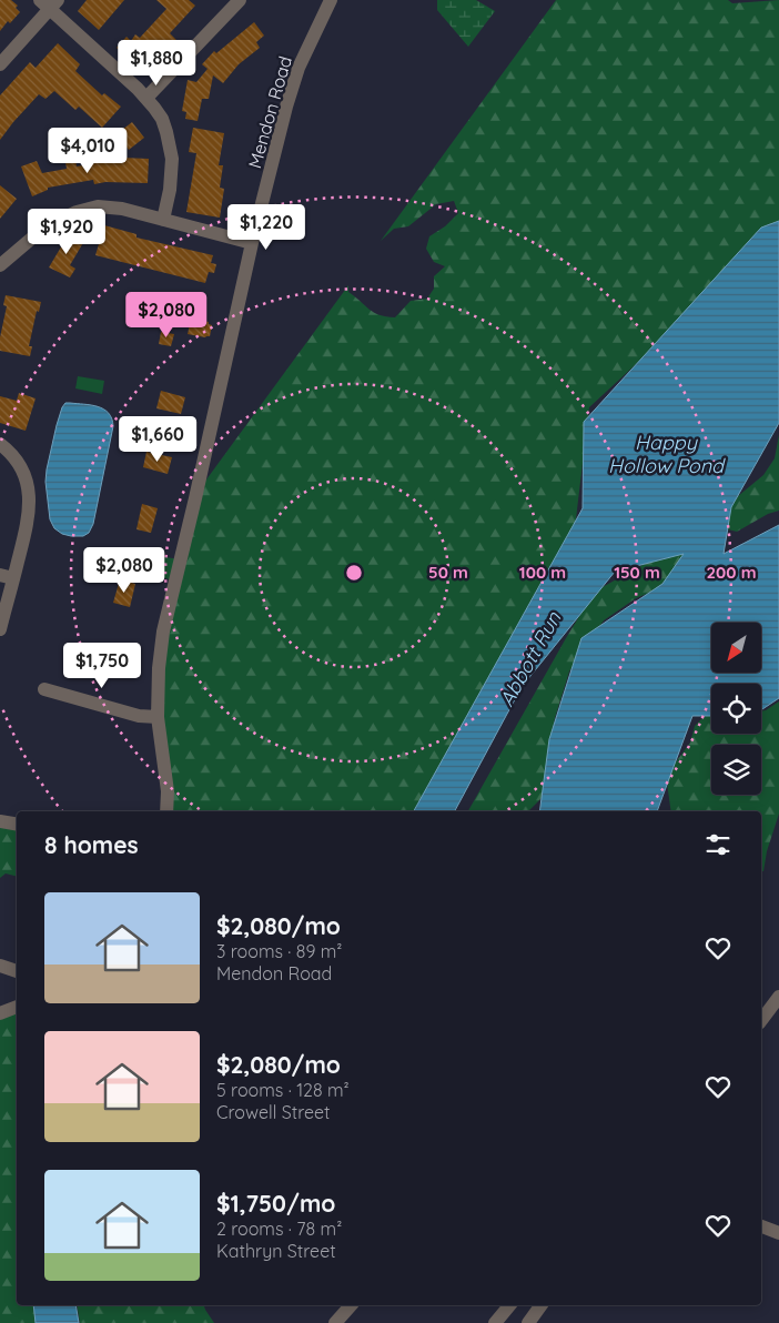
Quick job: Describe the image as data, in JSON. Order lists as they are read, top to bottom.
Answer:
{
  "streets": {
    "street": ["Mendon Road"]
  },
  "water": ["Happy Hollow Pond", "Abbott Run"],
  "north": "bottom left",
  "page": {
    "price": [
      "$1,880",
      "$4,010",
      "$1,220",
      "$1,920",
      "$2,080",
      "$1,660",
      "$2,080",
      "$1,750"
    ],
    "heading": "8 homes",
    "list": [
      {
        "name": "$2,080/mo",
        "note": "3 rooms · 89 m² · Mendon Road"
      },
      {
        "name": "$2,080/mo",
        "note": "5 rooms · 128 m² · Crowell Street"
      },
      {
        "name": "$1,750/mo",
        "note": "2 rooms · 78 m² · Kathryn Street"
      }
    ]
  },
  "rings": [
    "50 m",
    "100 m",
    "150 m",
    "200 m"
  ]
}
